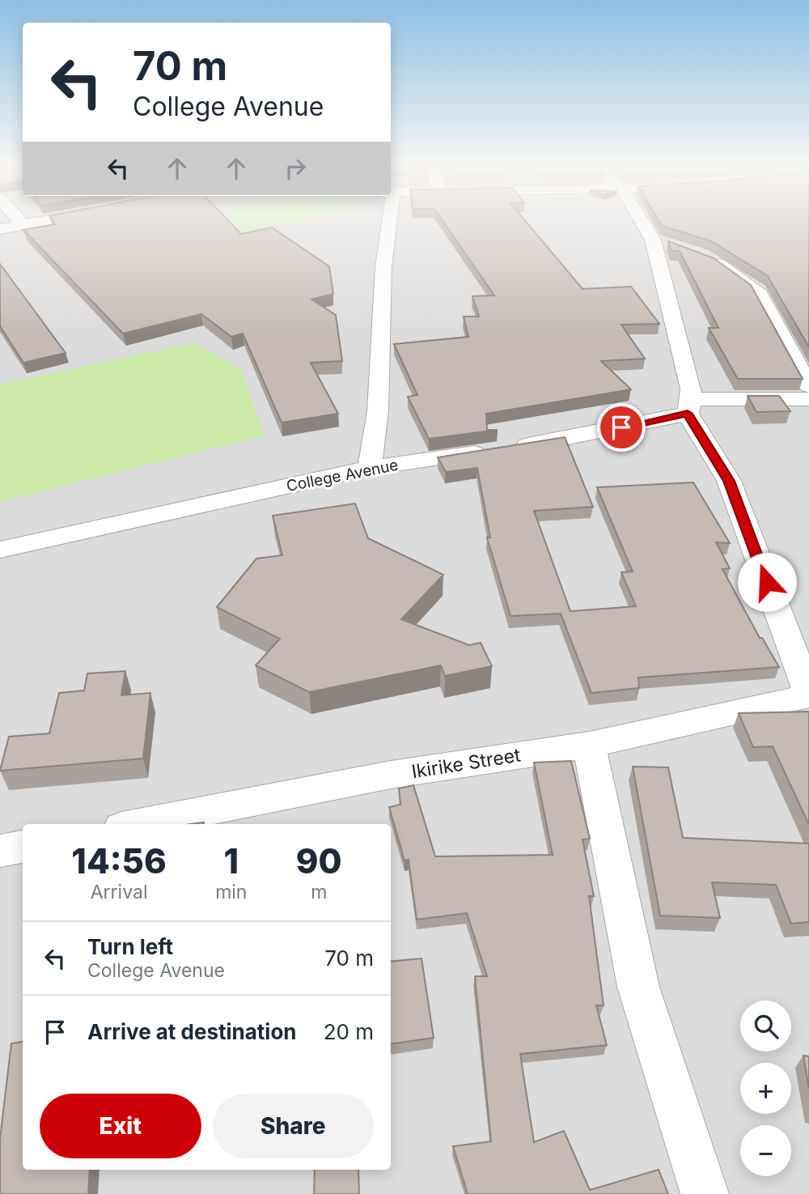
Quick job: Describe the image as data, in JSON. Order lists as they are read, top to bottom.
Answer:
{
  "streets": {
    "street": ["College Avenue", "Ikirike Street"]
  },
  "page": {
    "turn": ["70 m", "College Avenue"],
    "eta": [
      "14:56",
      "Arrival",
      "1",
      "min",
      "90",
      "m"
    ],
    "list": [
      {
        "name": "Turn left",
        "note": "College Avenue",
        "value": "70 m"
      },
      {
        "name": "Arrive at destination",
        "value": "20 m"
      }
    ],
    "map_buttons": ["+", "−"],
    "buttons": ["Exit", "Share"]
  }
}
